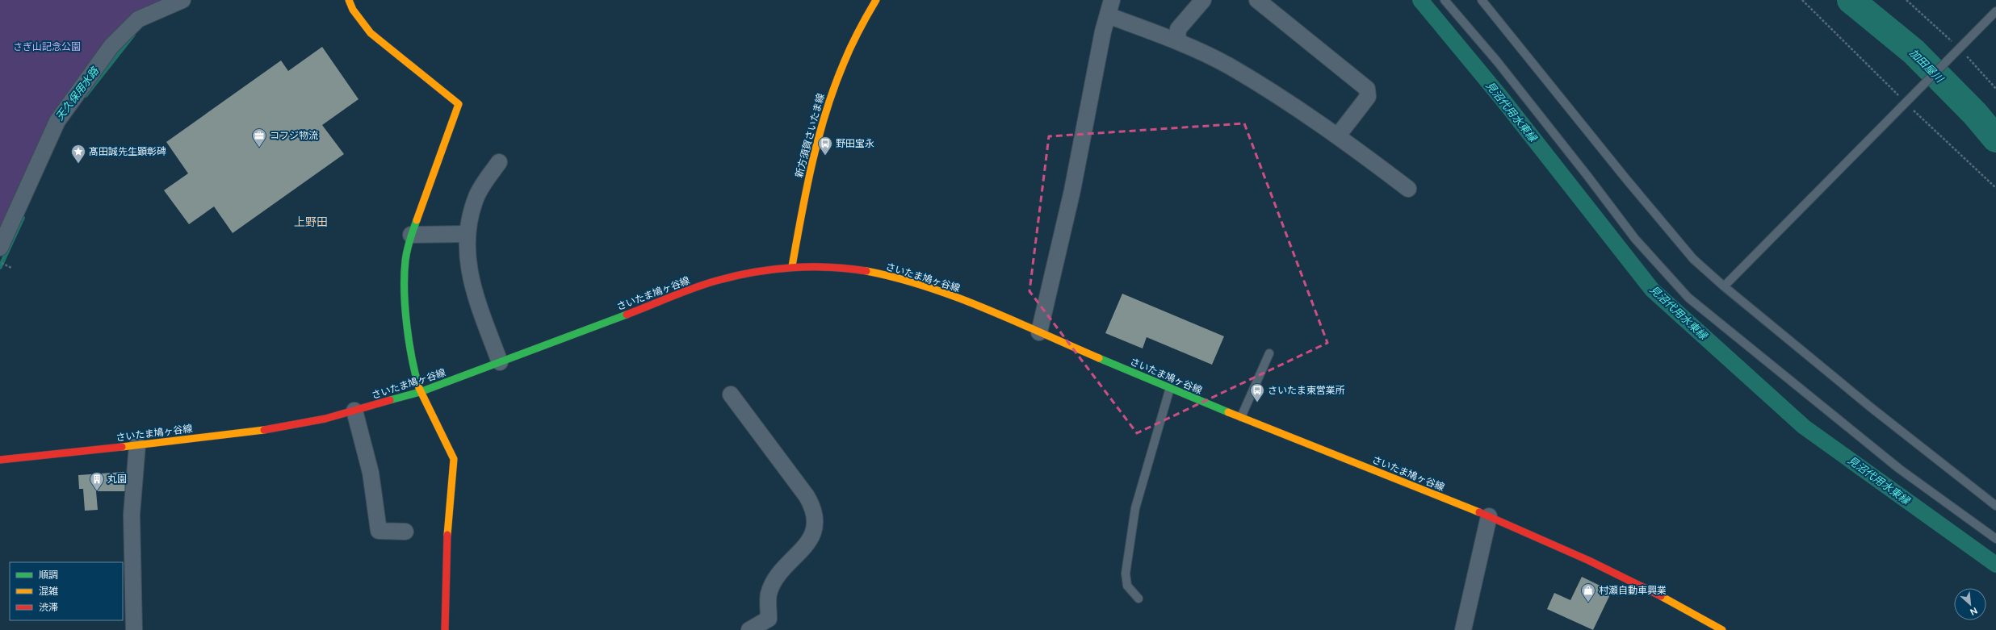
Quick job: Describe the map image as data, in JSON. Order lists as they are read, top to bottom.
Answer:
{
  "streets": {
    "main road": ["新方須賀さいたま線", "さいたま鳩ヶ谷線"]
  },
  "crossings": [
    ["新方須賀さいたま線", "さいたま鳩ヶ谷線"]
  ],
  "districts": ["上野田"],
  "water": ["加田屋川", "天久保用水路", "見沼代用水東縁"],
  "parks": ["さぎ山記念公園"],
  "places": {
    "office": ["コフジ物流"],
    "bus stop": ["野田宝永", "さいたま東営業所"],
    "place": ["髙田誠先生顕彰碑"],
    "building": ["丸園"],
    "shop": ["村瀬自動車興業"]
  },
  "legend": ["順調", "混雑", "渋滞"],
  "north": "bottom right"
}
